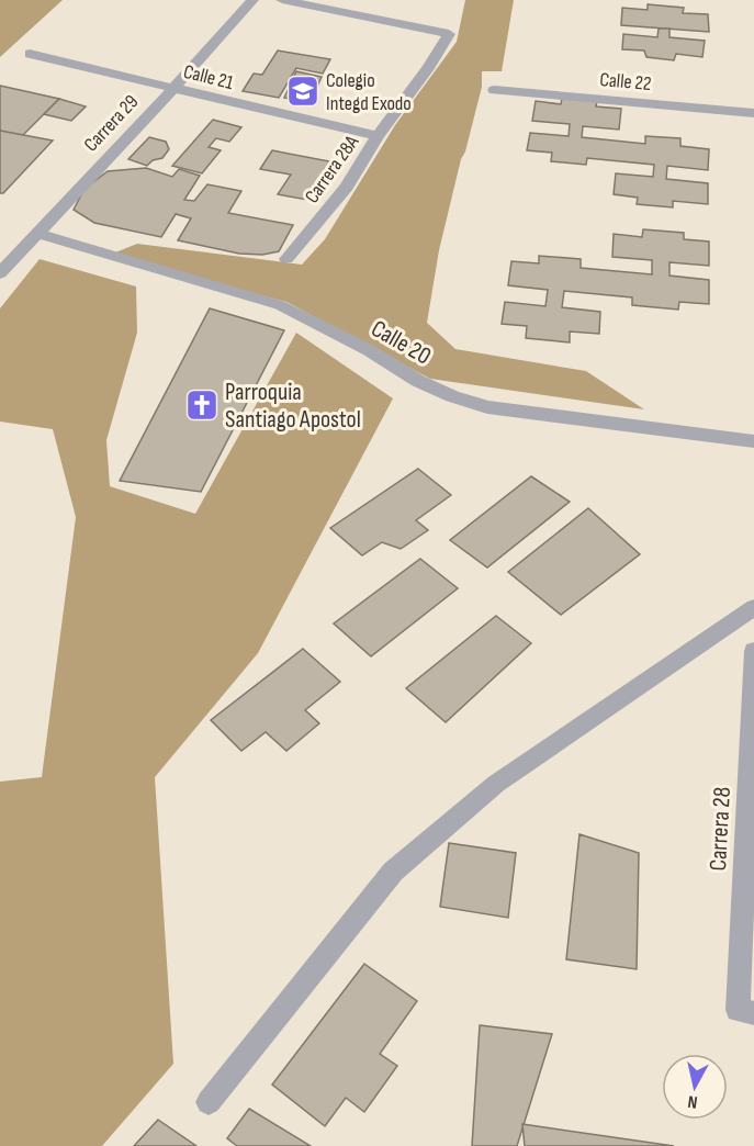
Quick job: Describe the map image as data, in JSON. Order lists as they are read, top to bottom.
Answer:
{
  "streets": {
    "street": [
      "Calle 21",
      "Calle 22",
      "Carrera 29",
      "Carrera 28A",
      "Calle 20",
      "Carrera 28"
    ]
  },
  "crossings": [
    ["Calle 21", "Carrera 29"],
    ["Calle 21", "Carrera 28A"],
    ["Carrera 29", "Calle 20"]
  ],
  "places": {
    "school or university": ["Colegio Integd Exodo"],
    "church": ["Parroquia Santiago Apostol"]
  },
  "north": "bottom"
}
